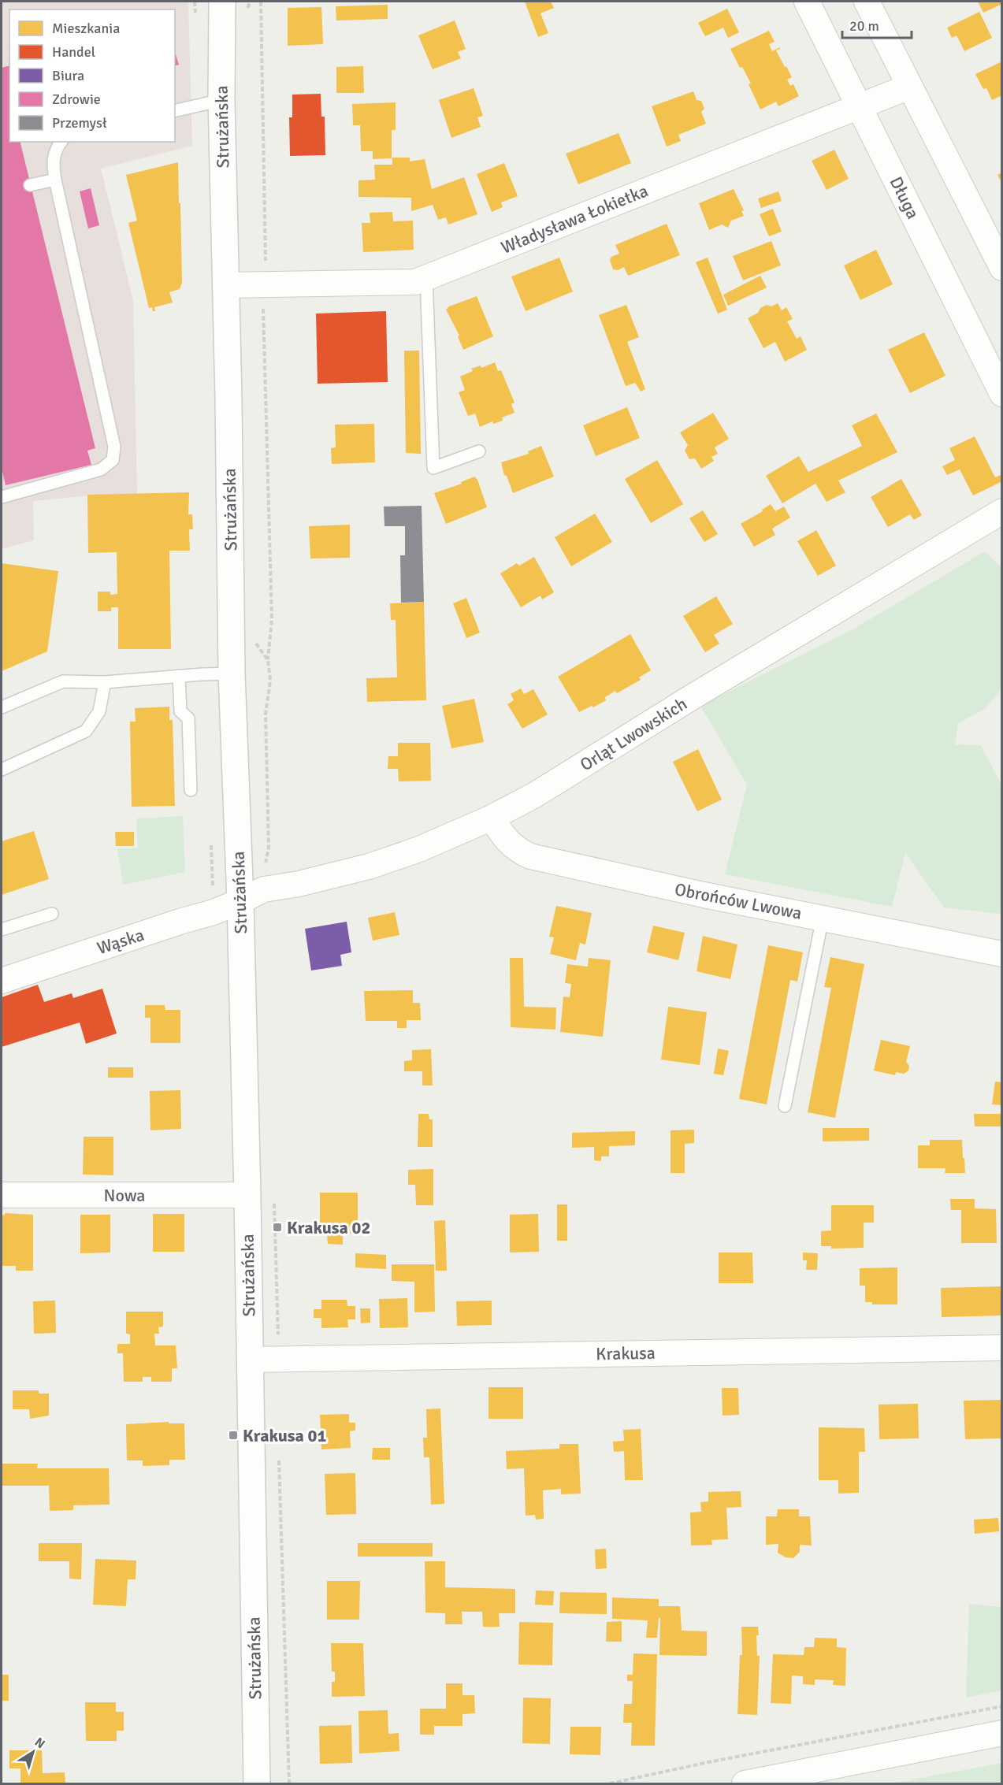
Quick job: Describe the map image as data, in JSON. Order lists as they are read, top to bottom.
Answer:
{
  "streets": {
    "main road": ["Strużańska"],
    "street": [
      "Długa",
      "Władysława Łokietka",
      "Orląt Lwowskich",
      "Obrońców Lwowa",
      "Wąska",
      "Nowa",
      "Krakusa"
    ]
  },
  "crossings": [
    ["Strużańska", "Władysława Łokietka"],
    ["Strużańska", "Orląt Lwowskich"],
    ["Strużańska", "Wąska"],
    ["Strużańska", "Nowa"],
    ["Strużańska", "Krakusa"],
    ["Długa", "Władysława Łokietka"],
    ["Orląt Lwowskich", "Obrońców Lwowa"],
    ["Orląt Lwowskich", "Wąska"]
  ],
  "places": {
    "transit": ["Krakusa 02", "Krakusa 01"]
  },
  "legend": [
    "Mieszkania",
    "Handel",
    "Biura",
    "Zdrowie",
    "Przemysł"
  ],
  "scale_bar": "20 m",
  "north": "top right"
}
